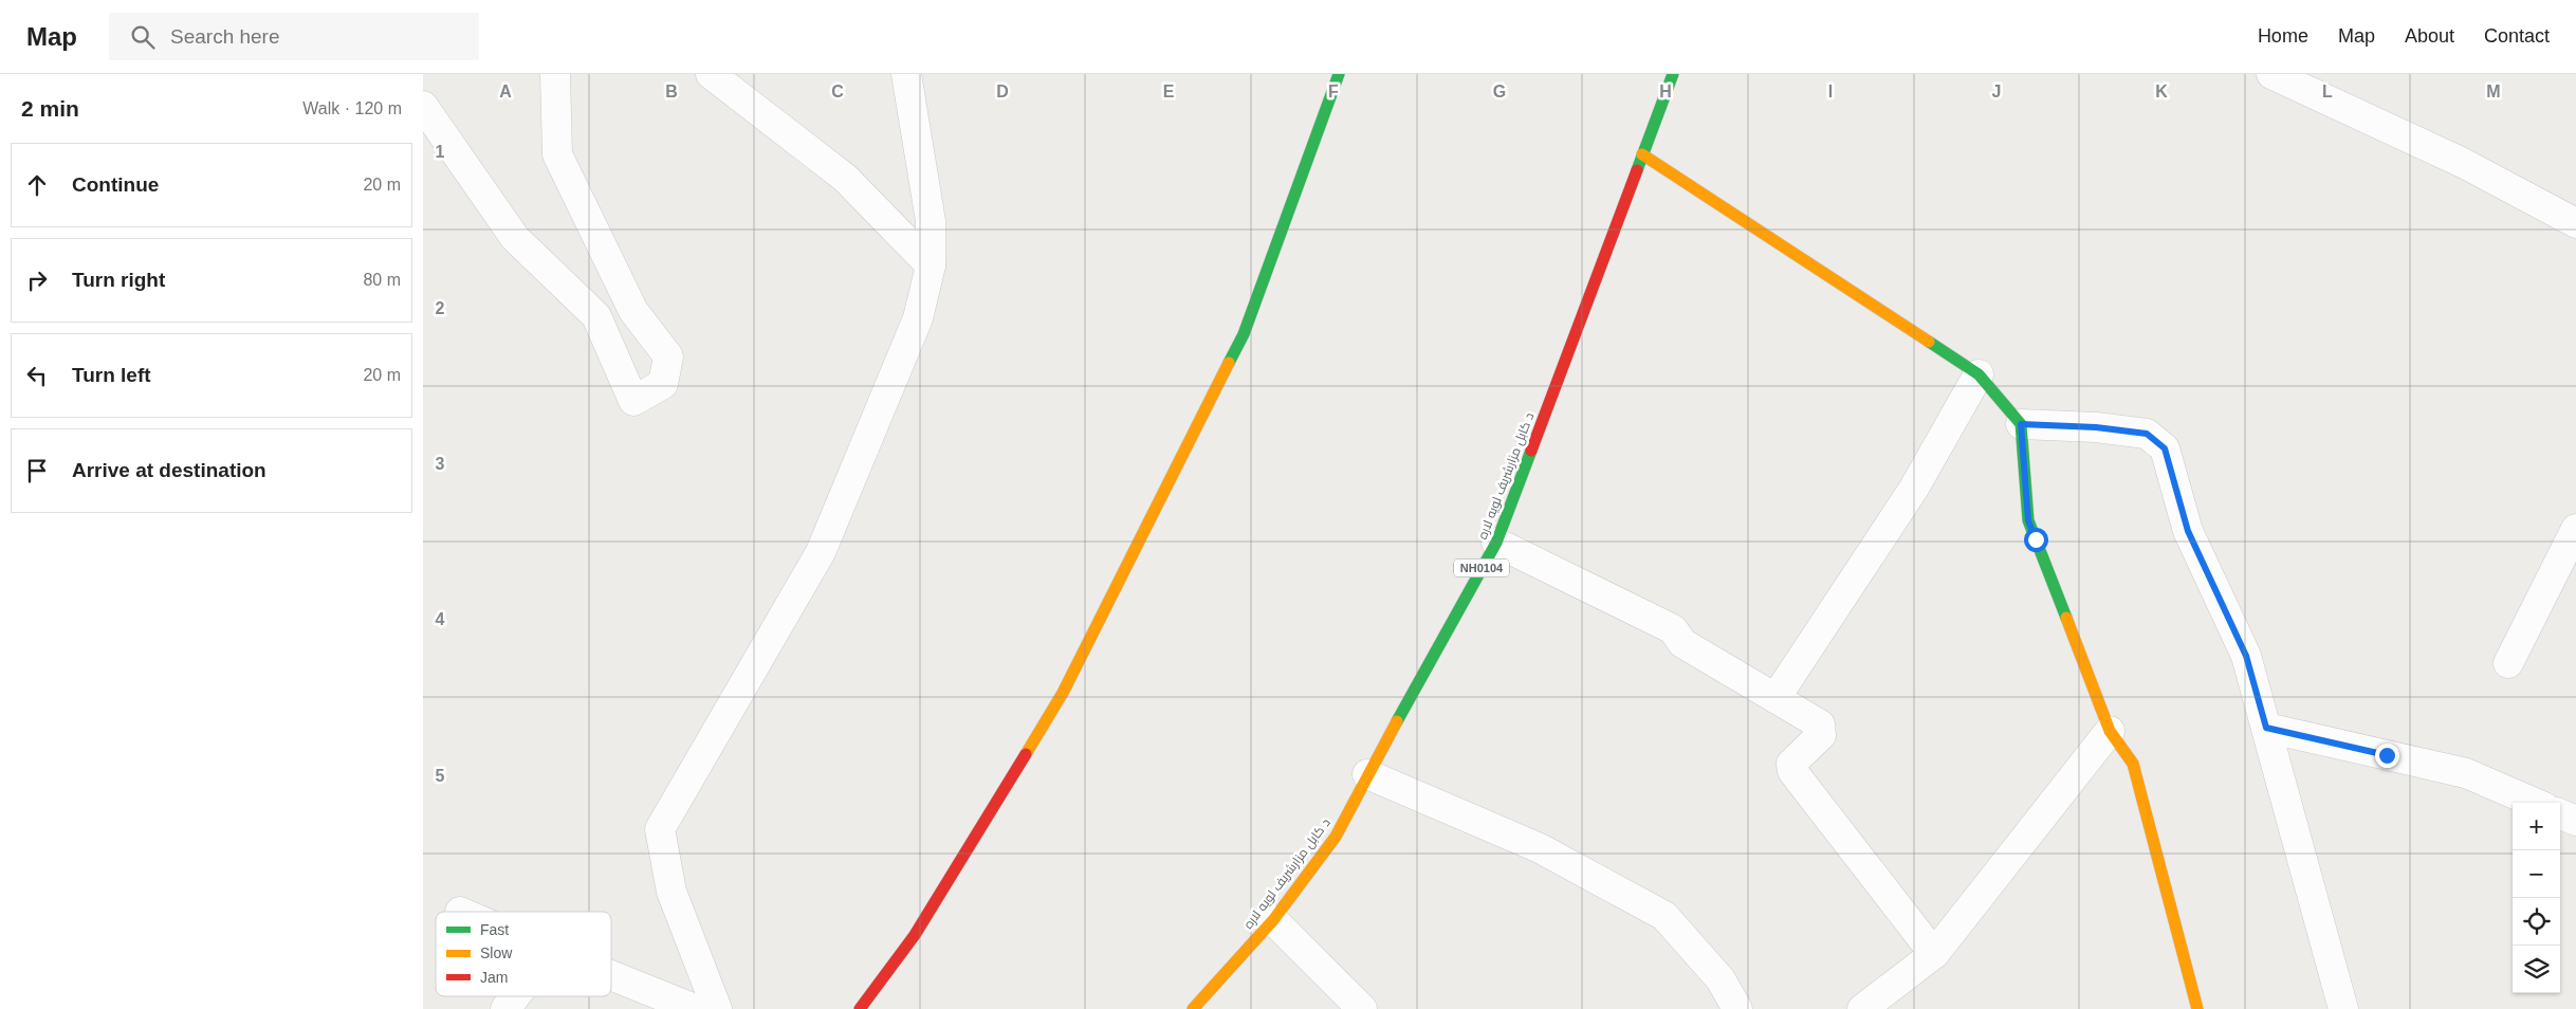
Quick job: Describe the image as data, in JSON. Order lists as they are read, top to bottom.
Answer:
{
  "streets": {
    "main road": ["د کابل مزارشریف لویه لاره", "NH0104"]
  },
  "legend": ["Fast", "Slow", "Jam"],
  "page": {
    "header": "Map",
    "search": "Search here",
    "nav": [
      "Home",
      "Map",
      "About",
      "Contact"
    ],
    "heading": ["2 min", "Walk · 120 m"],
    "list": [
      ["Continue", "20 m"],
      ["Turn right", "80 m"],
      ["Turn left", "20 m"],
      "Arrive at destination"
    ],
    "map_buttons": ["+", "−"]
  },
  "grid": {
    "columns": [
      "A",
      "B",
      "C",
      "D",
      "E",
      "F",
      "G",
      "H",
      "I",
      "J",
      "K",
      "L",
      "M"
    ],
    "rows": [
      "1",
      "2",
      "3",
      "4",
      "5"
    ]
  }
}
